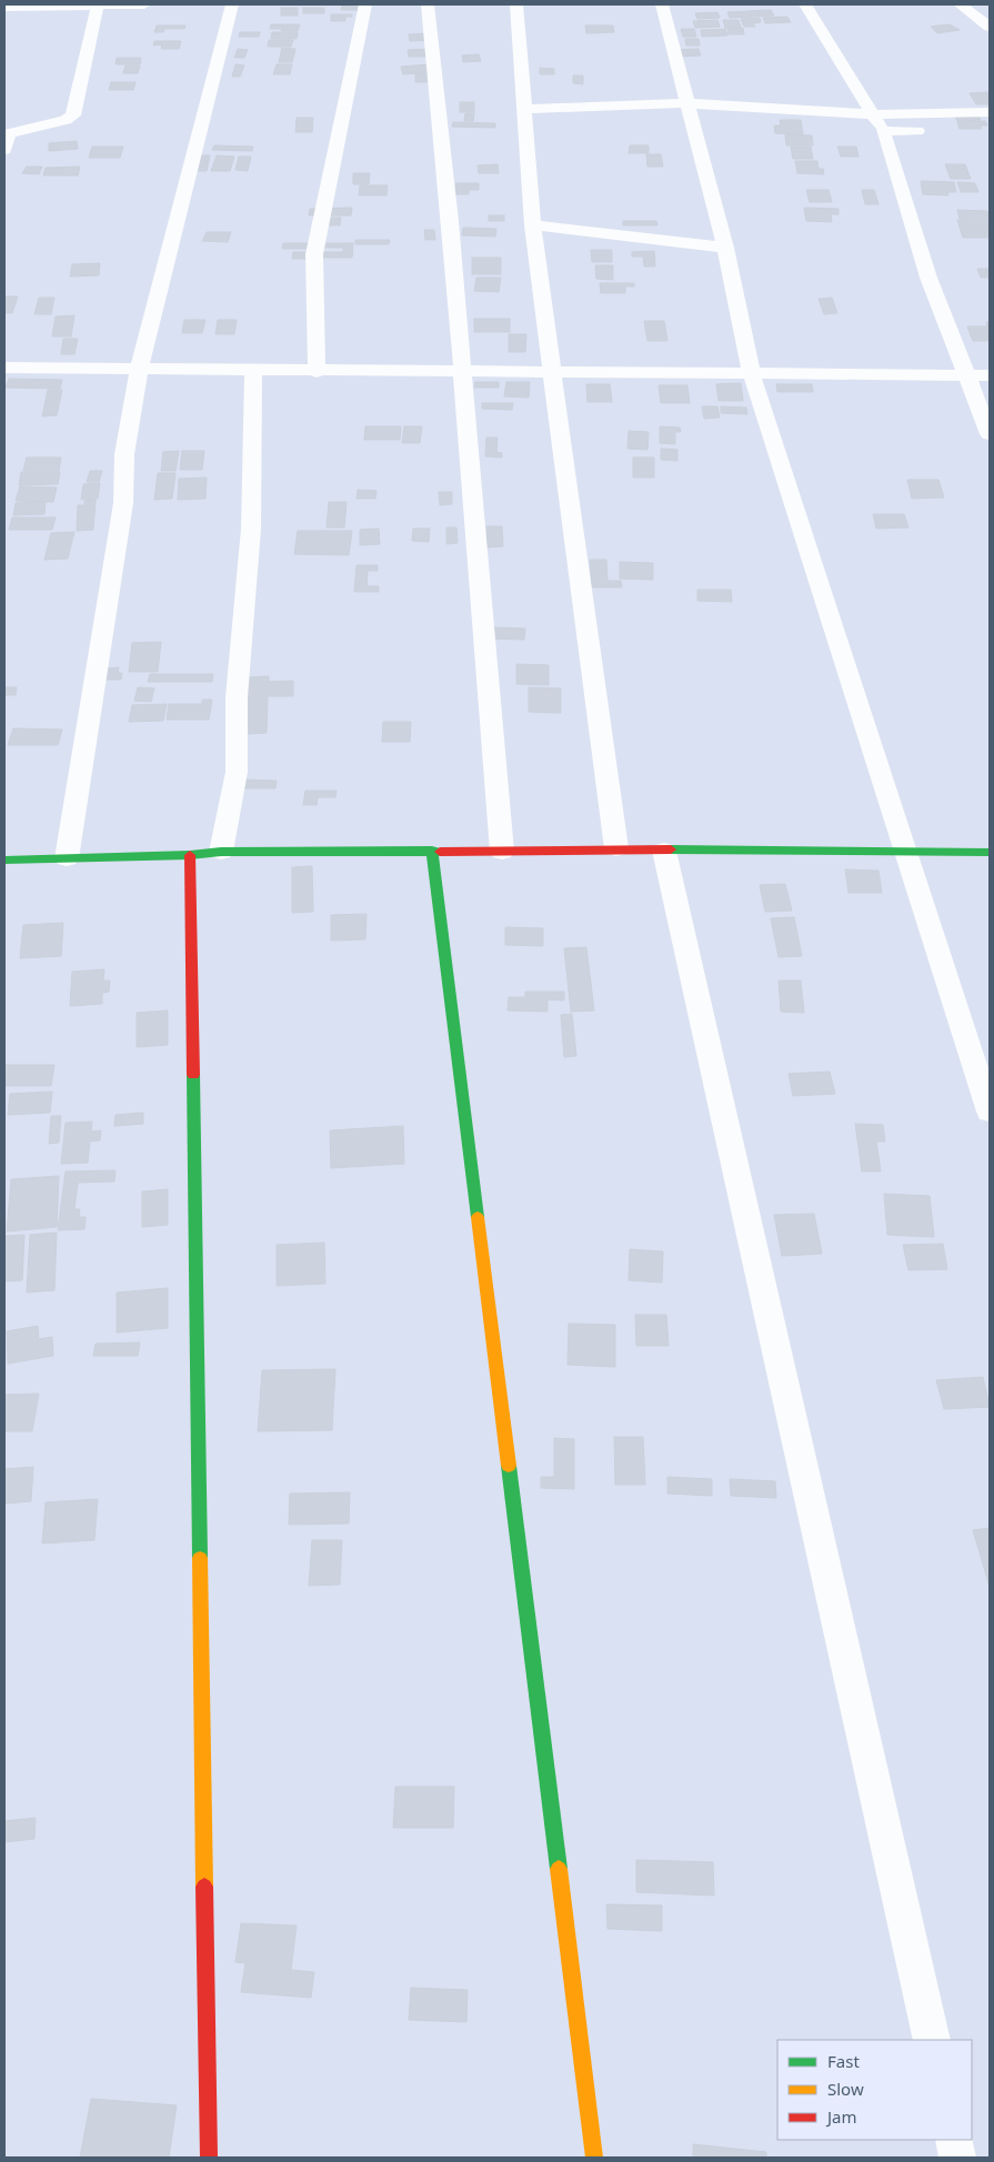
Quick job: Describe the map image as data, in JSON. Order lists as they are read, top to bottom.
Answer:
{
  "legend": ["Fast", "Slow", "Jam"]
}
